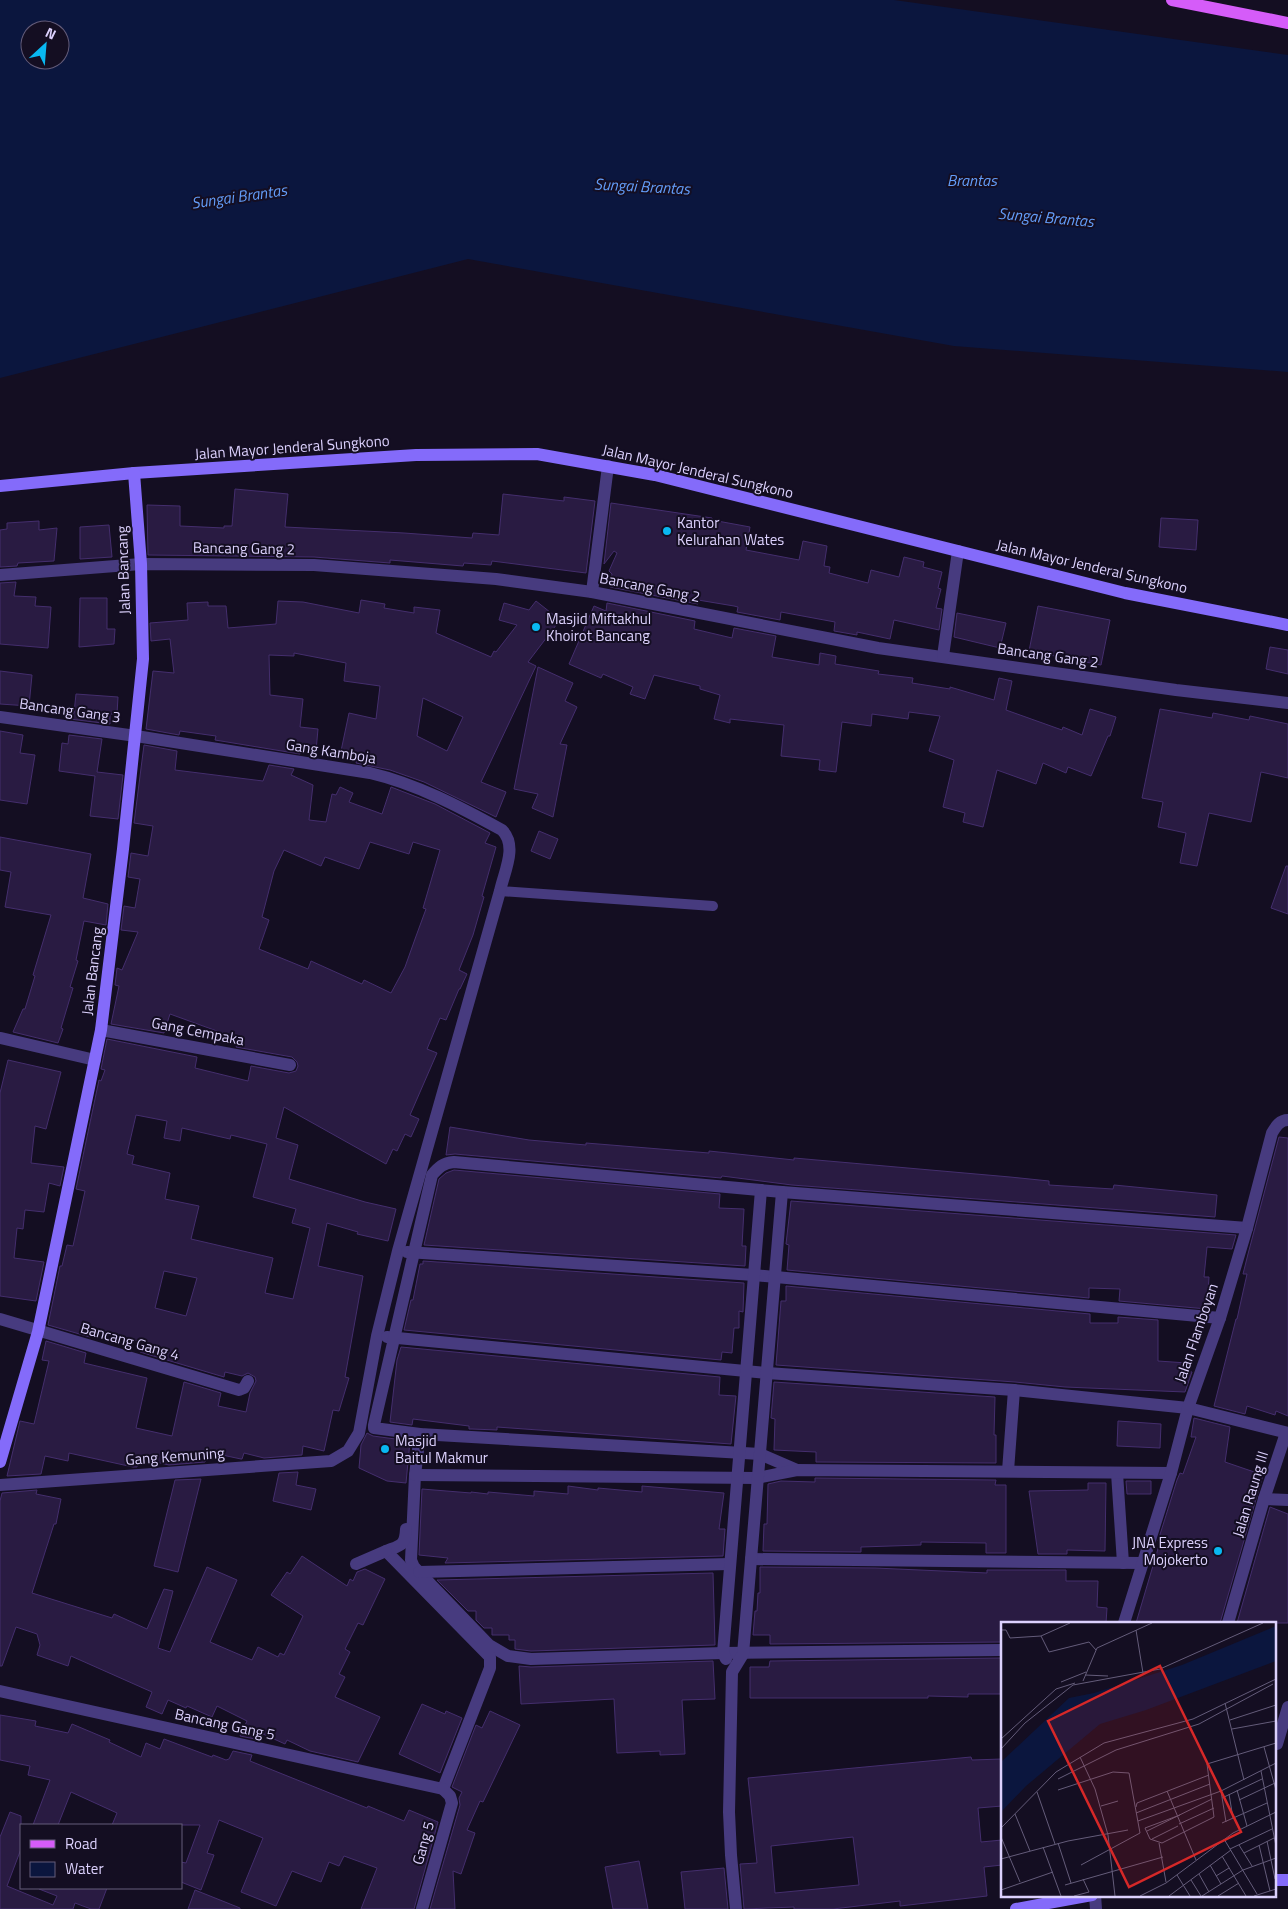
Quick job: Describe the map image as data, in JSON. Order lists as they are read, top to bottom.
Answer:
{
  "streets": {
    "main road": ["Jalan Mayor Jenderal Sungkono", "Jalan Bancang"],
    "street": [
      "Bancang Gang 2",
      "Bancang Gang 3",
      "Gang Kamboja",
      "Gang Cempaka",
      "Jalan Flamboyan",
      "Bancang Gang 4",
      "Gang Kemuning",
      "Jalan Raung III",
      "Bancang Gang 5",
      "Gang 5"
    ]
  },
  "crossings": [
    ["Jalan Mayor Jenderal Sungkono", "Jalan Bancang"],
    ["Bancang Gang 2", "Jalan Bancang"],
    ["Jalan Bancang", "Bancang Gang 3"],
    ["Jalan Bancang", "Gang Kamboja"],
    ["Jalan Bancang", "Gang Cempaka"],
    ["Jalan Bancang", "Bancang Gang 4"],
    ["Bancang Gang 3", "Gang Kamboja"],
    ["Bancang Gang 5", "Gang 5"]
  ],
  "water": ["Brantas", "Sungai Brantas"],
  "places": [
    "Kantor Kelurahan Wates",
    "Masjid Miftakhul Khoirot Bancang",
    "Masjid Baitul Makmur",
    "JNA Express Mojokerto"
  ],
  "legend": ["Road", "Water"],
  "north": "top right"
}
